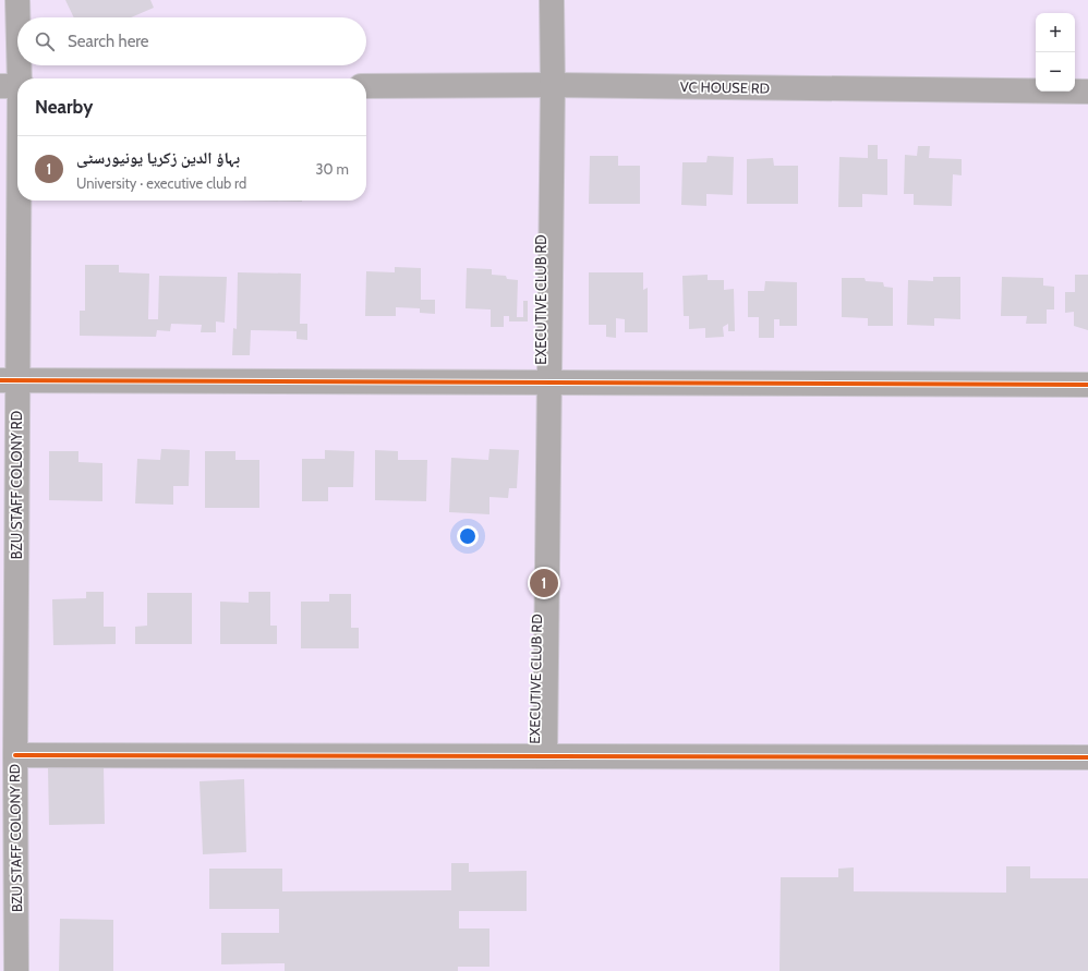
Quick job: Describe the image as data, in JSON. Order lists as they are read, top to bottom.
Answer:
{
  "streets": {
    "street": ["VC HOUSE RD", "EXECUTIVE CLUB RD", "BZU STAFF COLONY RD"]
  },
  "crossings": [
    ["VC HOUSE RD", "EXECUTIVE CLUB RD"]
  ],
  "page": {
    "map_buttons": ["+", "−"],
    "search": "Search here",
    "heading": "Nearby",
    "list": [
      {
        "mark": "1",
        "name": "بہاؤ الدین زکریا یونیورسٹی",
        "note": "University · executive club rd",
        "value": "30 m"
      }
    ],
    "pins": "1"
  }
}
